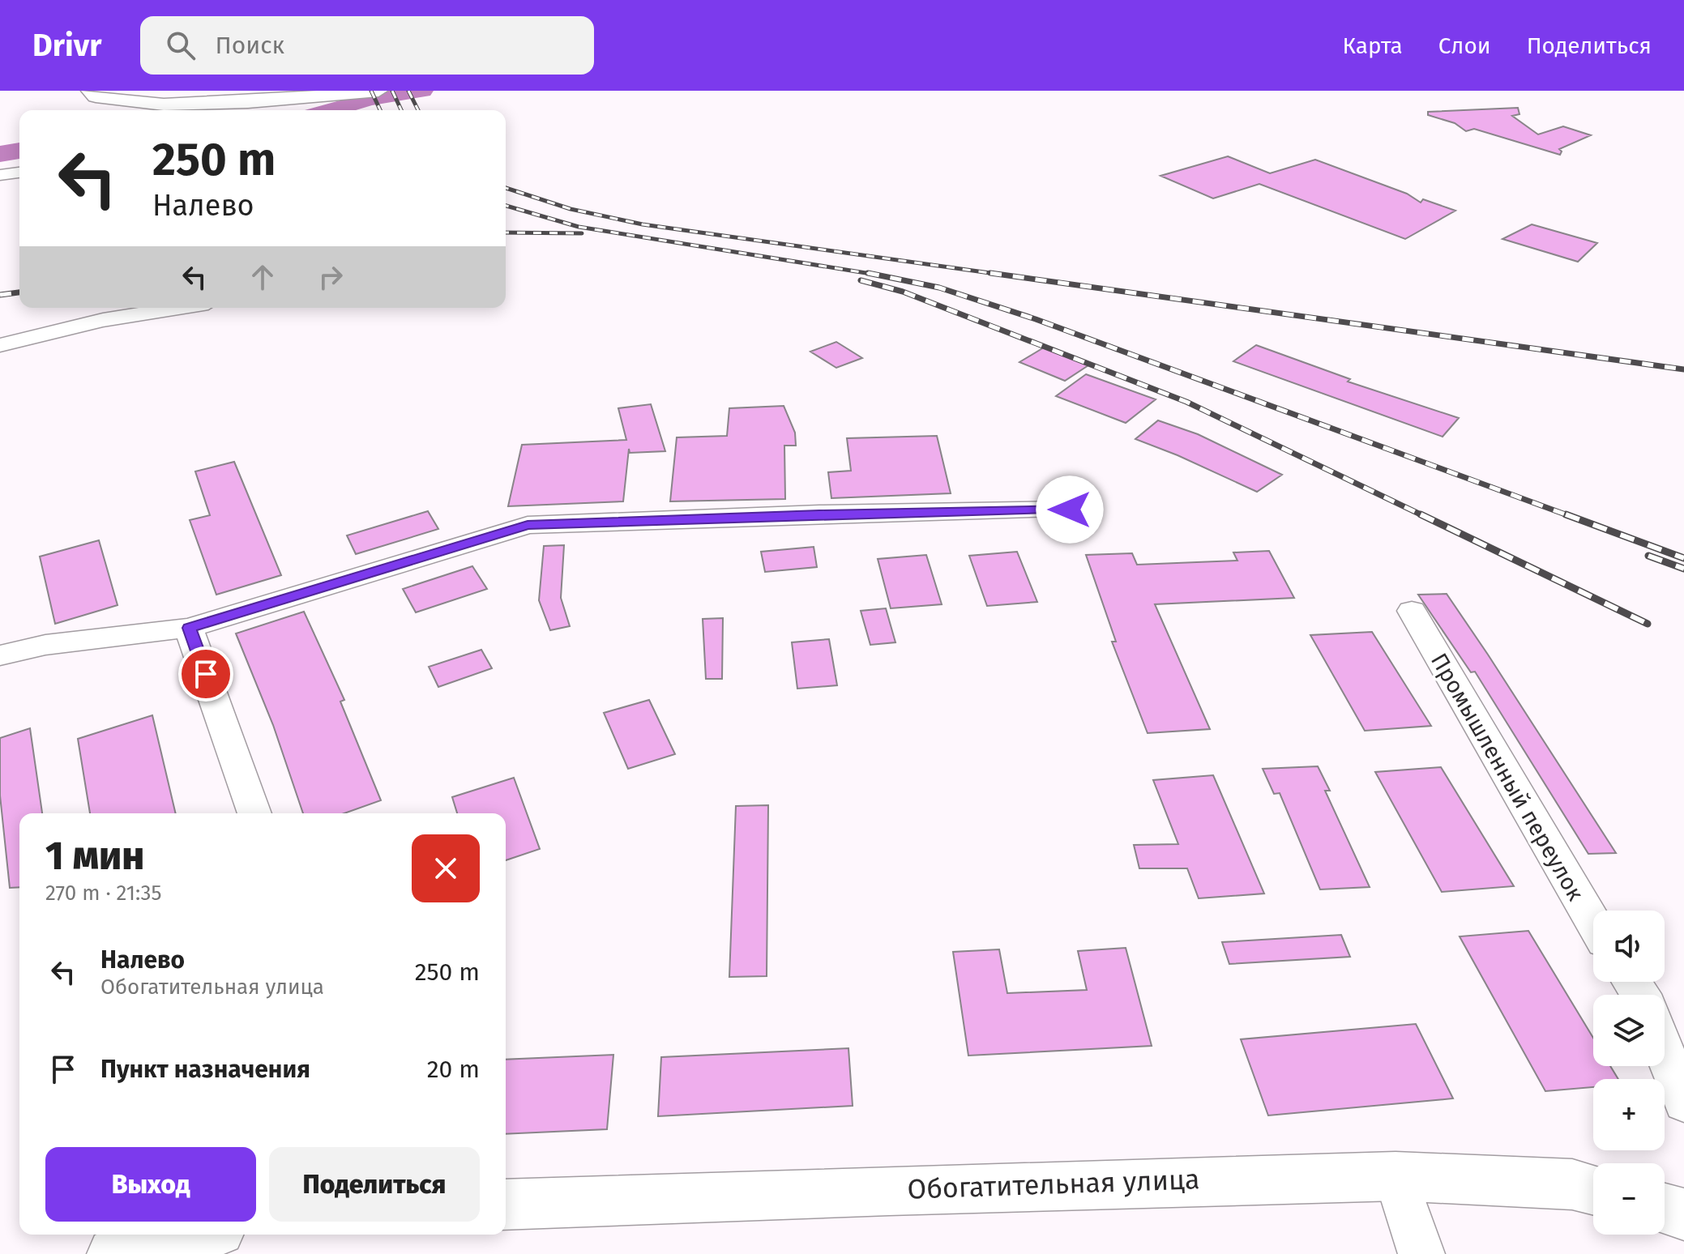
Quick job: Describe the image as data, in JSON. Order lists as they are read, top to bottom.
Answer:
{
  "streets": {
    "street": ["Промышленный переулок", "Обогатительная улица"]
  },
  "page": {
    "header": "Drivr",
    "search": "Поиск",
    "nav": ["Карта", "Слои", "Поделиться"],
    "turn": ["250 m", "Налево"],
    "heading": ["1 мин", "270 m · 21:35"],
    "map_buttons": ["+", "−"],
    "list": [
      {
        "name": "Налево",
        "note": "Обогатительная улица",
        "value": "250 m"
      },
      {
        "name": "Пункт назначения",
        "value": "20 m"
      }
    ],
    "buttons": ["Выход", "Поделиться"]
  }
}
